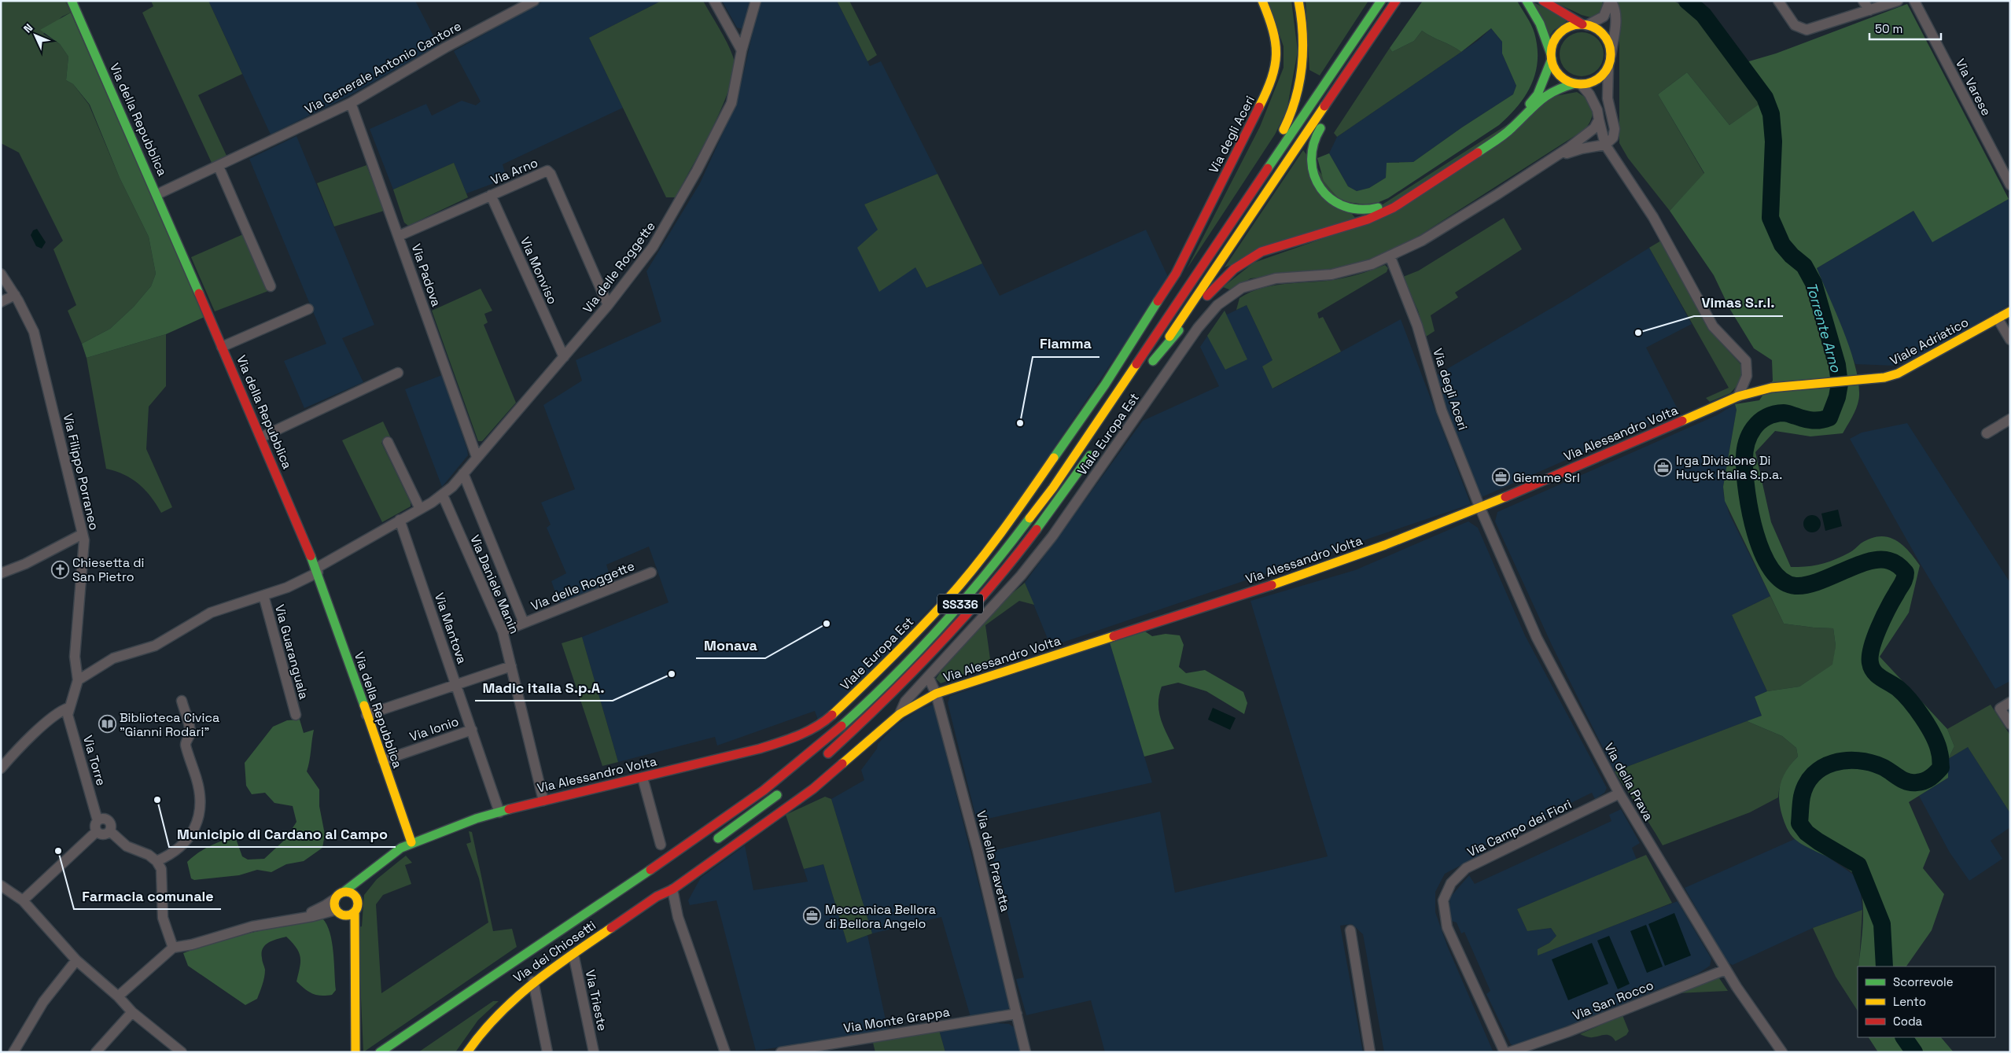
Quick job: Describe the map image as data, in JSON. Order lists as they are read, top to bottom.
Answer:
{
  "streets": {
    "main road": [
      "Via della Repubblica",
      "Via degli Aceri",
      "Viale Adriatico",
      "Via Alessandro Volta",
      "Viale Europa Est",
      "SS336",
      "Via dei Chiosetti"
    ],
    "street": [
      "Via Generale Antonio Cantore",
      "Via Varese",
      "Via Arno",
      "Via delle Roggette",
      "Via Monviso",
      "Via Padova",
      "Via Filippo Porraneo",
      "Via Daniele Manin",
      "Via Mantova",
      "Via Guaranguala",
      "Via Ionio",
      "Via Torre",
      "Via della Prava",
      "Via Campo dei Fiori",
      "Via della Pravetta",
      "Via Trieste",
      "Via San Rocco",
      "Via Monte Grappa"
    ]
  },
  "crossings": [
    ["Via Generale Antonio Cantore", "Via della Repubblica"],
    ["Via Generale Antonio Cantore", "Via Padova"],
    ["Via della Repubblica", "Via delle Roggette"],
    ["Via della Repubblica", "Via Alessandro Volta"],
    ["Via della Repubblica", "Via Guaranguala"],
    ["Via della Repubblica", "Via Ionio"],
    ["Via degli Aceri", "Via Alessandro Volta"],
    ["Via degli Aceri", "Viale Europa Est"],
    ["Via degli Aceri", "Via della Prava"],
    ["Via Arno", "Via delle Roggette"],
    ["Via Arno", "Via Monviso"],
    ["Via Arno", "Via Padova"],
    ["Via delle Roggette", "Via Monviso"],
    ["Via delle Roggette", "Via Padova"],
    ["Via delle Roggette", "Via Daniele Manin"],
    ["Via delle Roggette", "Via Mantova"],
    ["Via delle Roggette", "Via Guaranguala"],
    ["Viale Adriatico", "Via Alessandro Volta"],
    ["Via Alessandro Volta", "Viale Europa Est"],
    ["Via Alessandro Volta", "Via Daniele Manin"],
    ["Via Alessandro Volta", "Via Mantova"],
    ["Via Alessandro Volta", "Via della Prava"],
    ["Via Alessandro Volta", "Via della Pravetta"],
    ["Via Alessandro Volta", "Via dei Chiosetti"],
    ["Viale Europa Est", "Via della Pravetta"],
    ["Via Filippo Porraneo", "Via Guaranguala"],
    ["Via Filippo Porraneo", "Via Torre"],
    ["Via Mantova", "Via Ionio"],
    ["Via della Prava", "Via Campo dei Fiori"],
    ["Via della Prava", "Via San Rocco"],
    ["Via della Pravetta", "Via Monte Grappa"],
    ["Via dei Chiosetti", "Via Trieste"]
  ],
  "water": ["Torrente Arno"],
  "places": {
    "other": [
      "Vimas S.r.l.",
      "Fiamma",
      "Monava",
      "Madic italia S.p.A.",
      "Municipio di Cardano al Campo",
      "Farmacia comunale"
    ],
    "office": ["Irga Divisione Di Huyck Italia S.p.a.", "Giemme Srl", "Meccanica Bellora di Bellora Angelo"],
    "church": ["Chiesetta di San Pietro"],
    "library": ["Biblioteca Civica \"Gianni Rodari\""]
  },
  "legend": ["Scorrevole", "Lento", "Coda"],
  "scale_bar": "50 m",
  "north": "top left"
}
